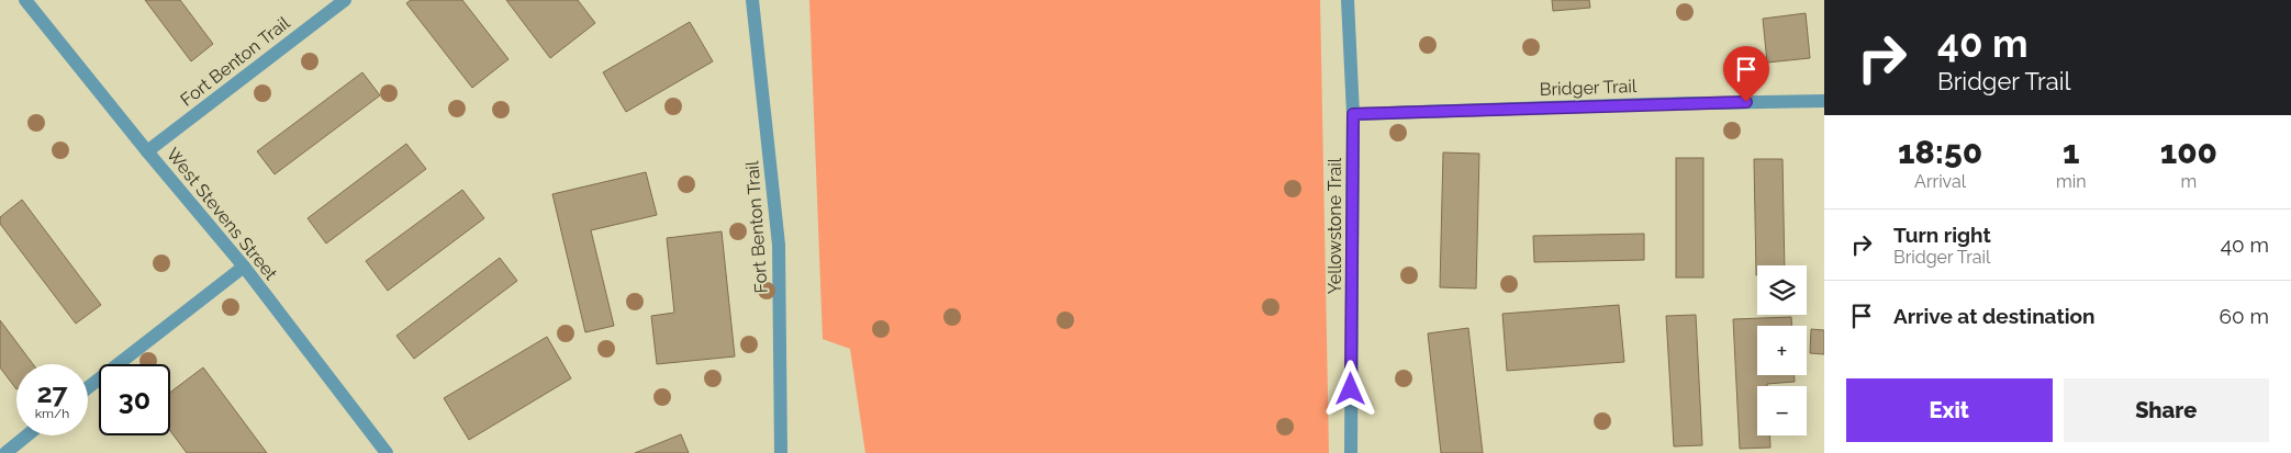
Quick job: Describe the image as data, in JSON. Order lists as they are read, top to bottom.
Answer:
{
  "streets": {
    "street": [
      "Fort Benton Trail",
      "Bridger Trail",
      "West Stevens Street",
      "Yellowstone Trail"
    ]
  },
  "crossings": [
    ["Fort Benton Trail", "West Stevens Street"],
    ["Bridger Trail", "Yellowstone Trail"]
  ],
  "page": {
    "turn": ["40 m", "Bridger Trail"],
    "eta": [
      "18:50",
      "Arrival",
      "1",
      "min",
      "100",
      "m"
    ],
    "list": [
      {
        "name": "Turn right",
        "note": "Bridger Trail",
        "value": "40 m"
      },
      {
        "name": "Arrive at destination",
        "value": "60 m"
      }
    ],
    "map_buttons": ["+", "−"],
    "speed": "27 km/h",
    "limit": "30",
    "buttons": ["Exit", "Share"]
  }
}
